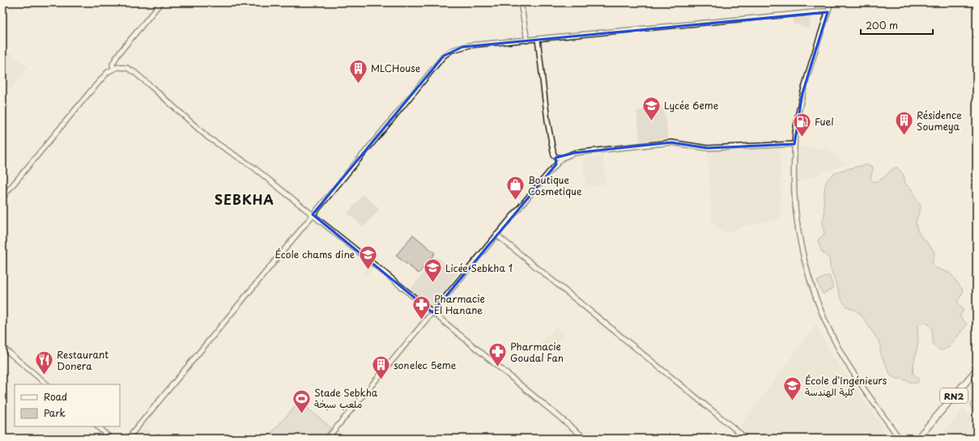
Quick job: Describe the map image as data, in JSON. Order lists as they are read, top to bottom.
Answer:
{
  "streets": {
    "highway": ["RN2"]
  },
  "districts": ["SEBKHA"],
  "places": {
    "building": ["MLCHouse", "Résidence Soumeya", "sonelec 5eme"],
    "school or university": [
      "Lycée 6eme",
      "École chams dine",
      "Licée Sebkha 1",
      "École d'Ingénieurs كلية الهندسة"
    ],
    "fuel station": ["Fuel"],
    "shop": ["Boutique Cosmetique"],
    "pharmacy": ["Pharmacie El Hanane", "Pharmacie Goudal Fan"],
    "restaurant": ["Restaurant Donera"],
    "sports": ["Stade Sebkha ملعب سبخة"]
  },
  "legend": ["Road", "Park"],
  "scale_bar": "200 m"
}
